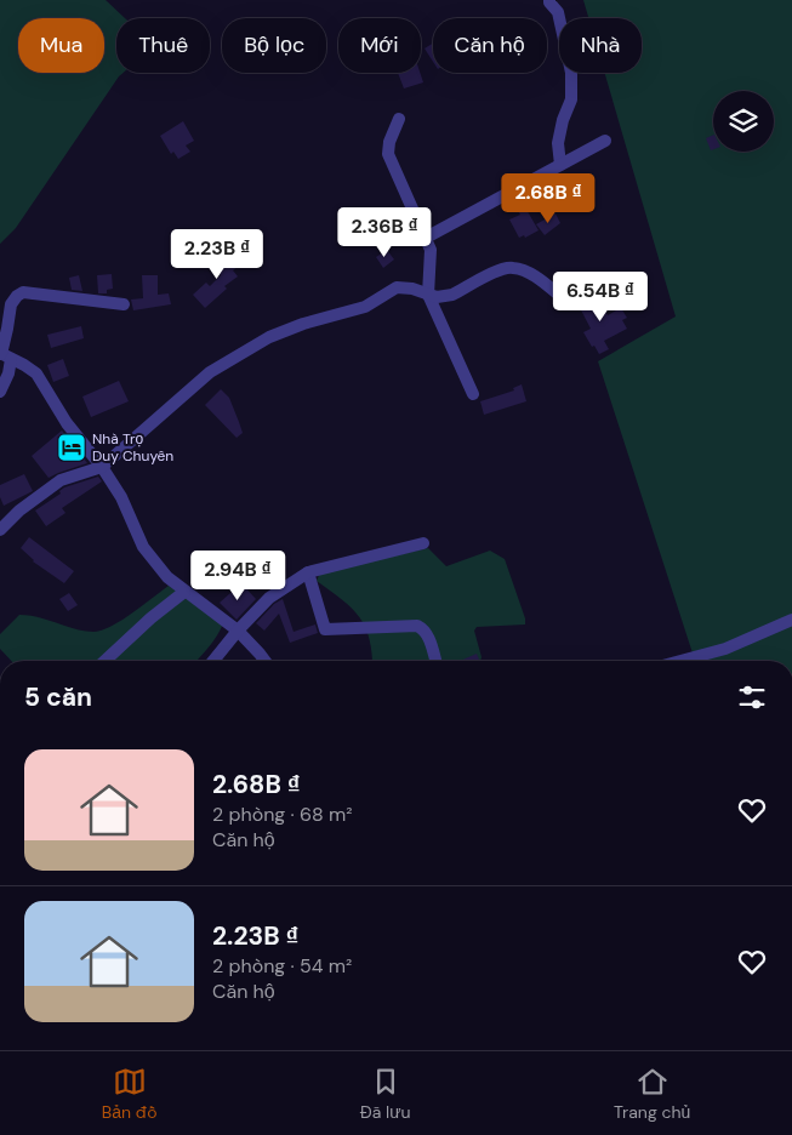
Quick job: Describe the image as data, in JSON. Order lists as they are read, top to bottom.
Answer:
{
  "places": {
    "hotel": ["Nhà Trọ Duy Chuyên"]
  },
  "page": {
    "chip": [
      "Mua",
      "Thuê",
      "Bộ lọc",
      "Mới",
      "Căn hộ",
      "Nhà"
    ],
    "price": [
      "2.68B ₫",
      "2.36B ₫",
      "2.23B ₫",
      "6.54B ₫",
      "2.94B ₫"
    ],
    "heading": "5 căn",
    "list": [
      {
        "name": "2.68B ₫",
        "note": "2 phòng · 68 m² · Căn hộ"
      },
      {
        "name": "2.23B ₫",
        "note": "2 phòng · 54 m² · Căn hộ"
      }
    ],
    "tabs": ["Bản đồ", "Đã lưu", "Trang chủ"]
  }
}
